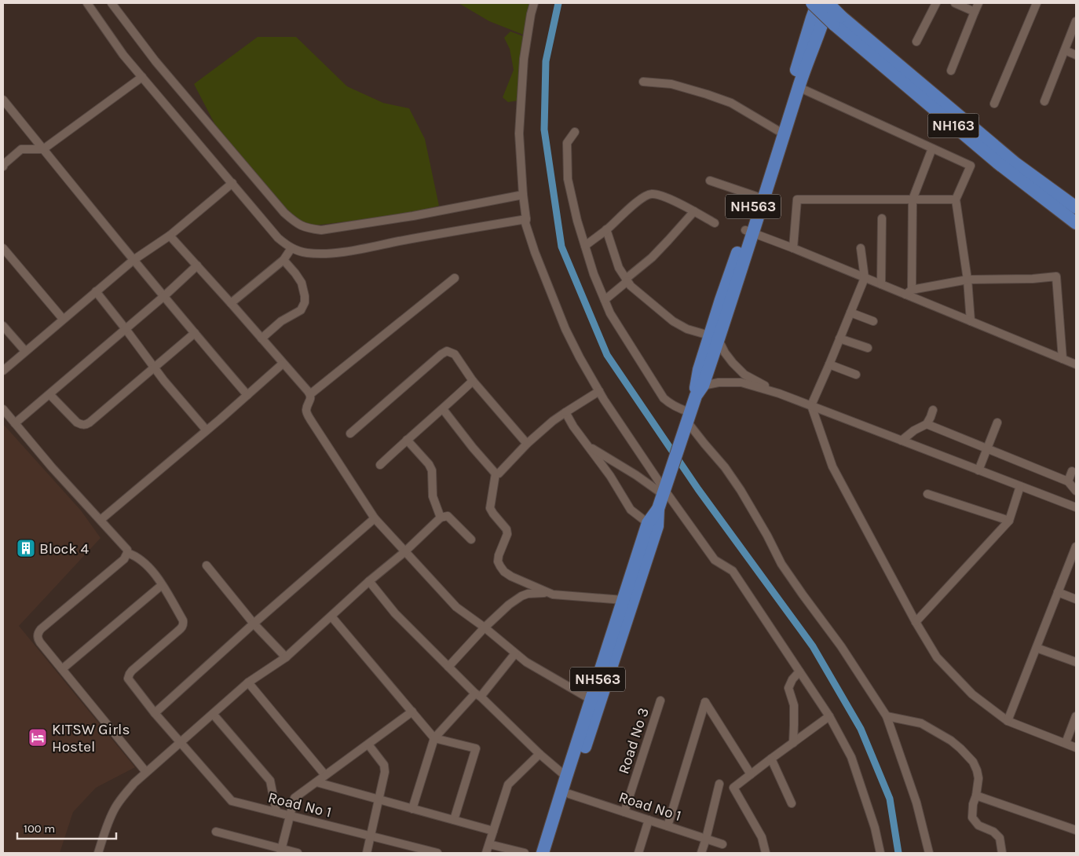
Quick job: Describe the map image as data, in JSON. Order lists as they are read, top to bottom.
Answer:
{
  "streets": {
    "highway": ["NH163", "NH563"],
    "street": ["Road No 3", "Road No 1"]
  },
  "crossings": [
    ["NH163", "NH563"],
    ["NH563", "Road No 1"],
    ["Road No 3", "Road No 1"]
  ],
  "places": {
    "building": ["Block 4"],
    "hotel": ["KITSW Girls Hostel"]
  },
  "scale_bar": "100 m"
}
